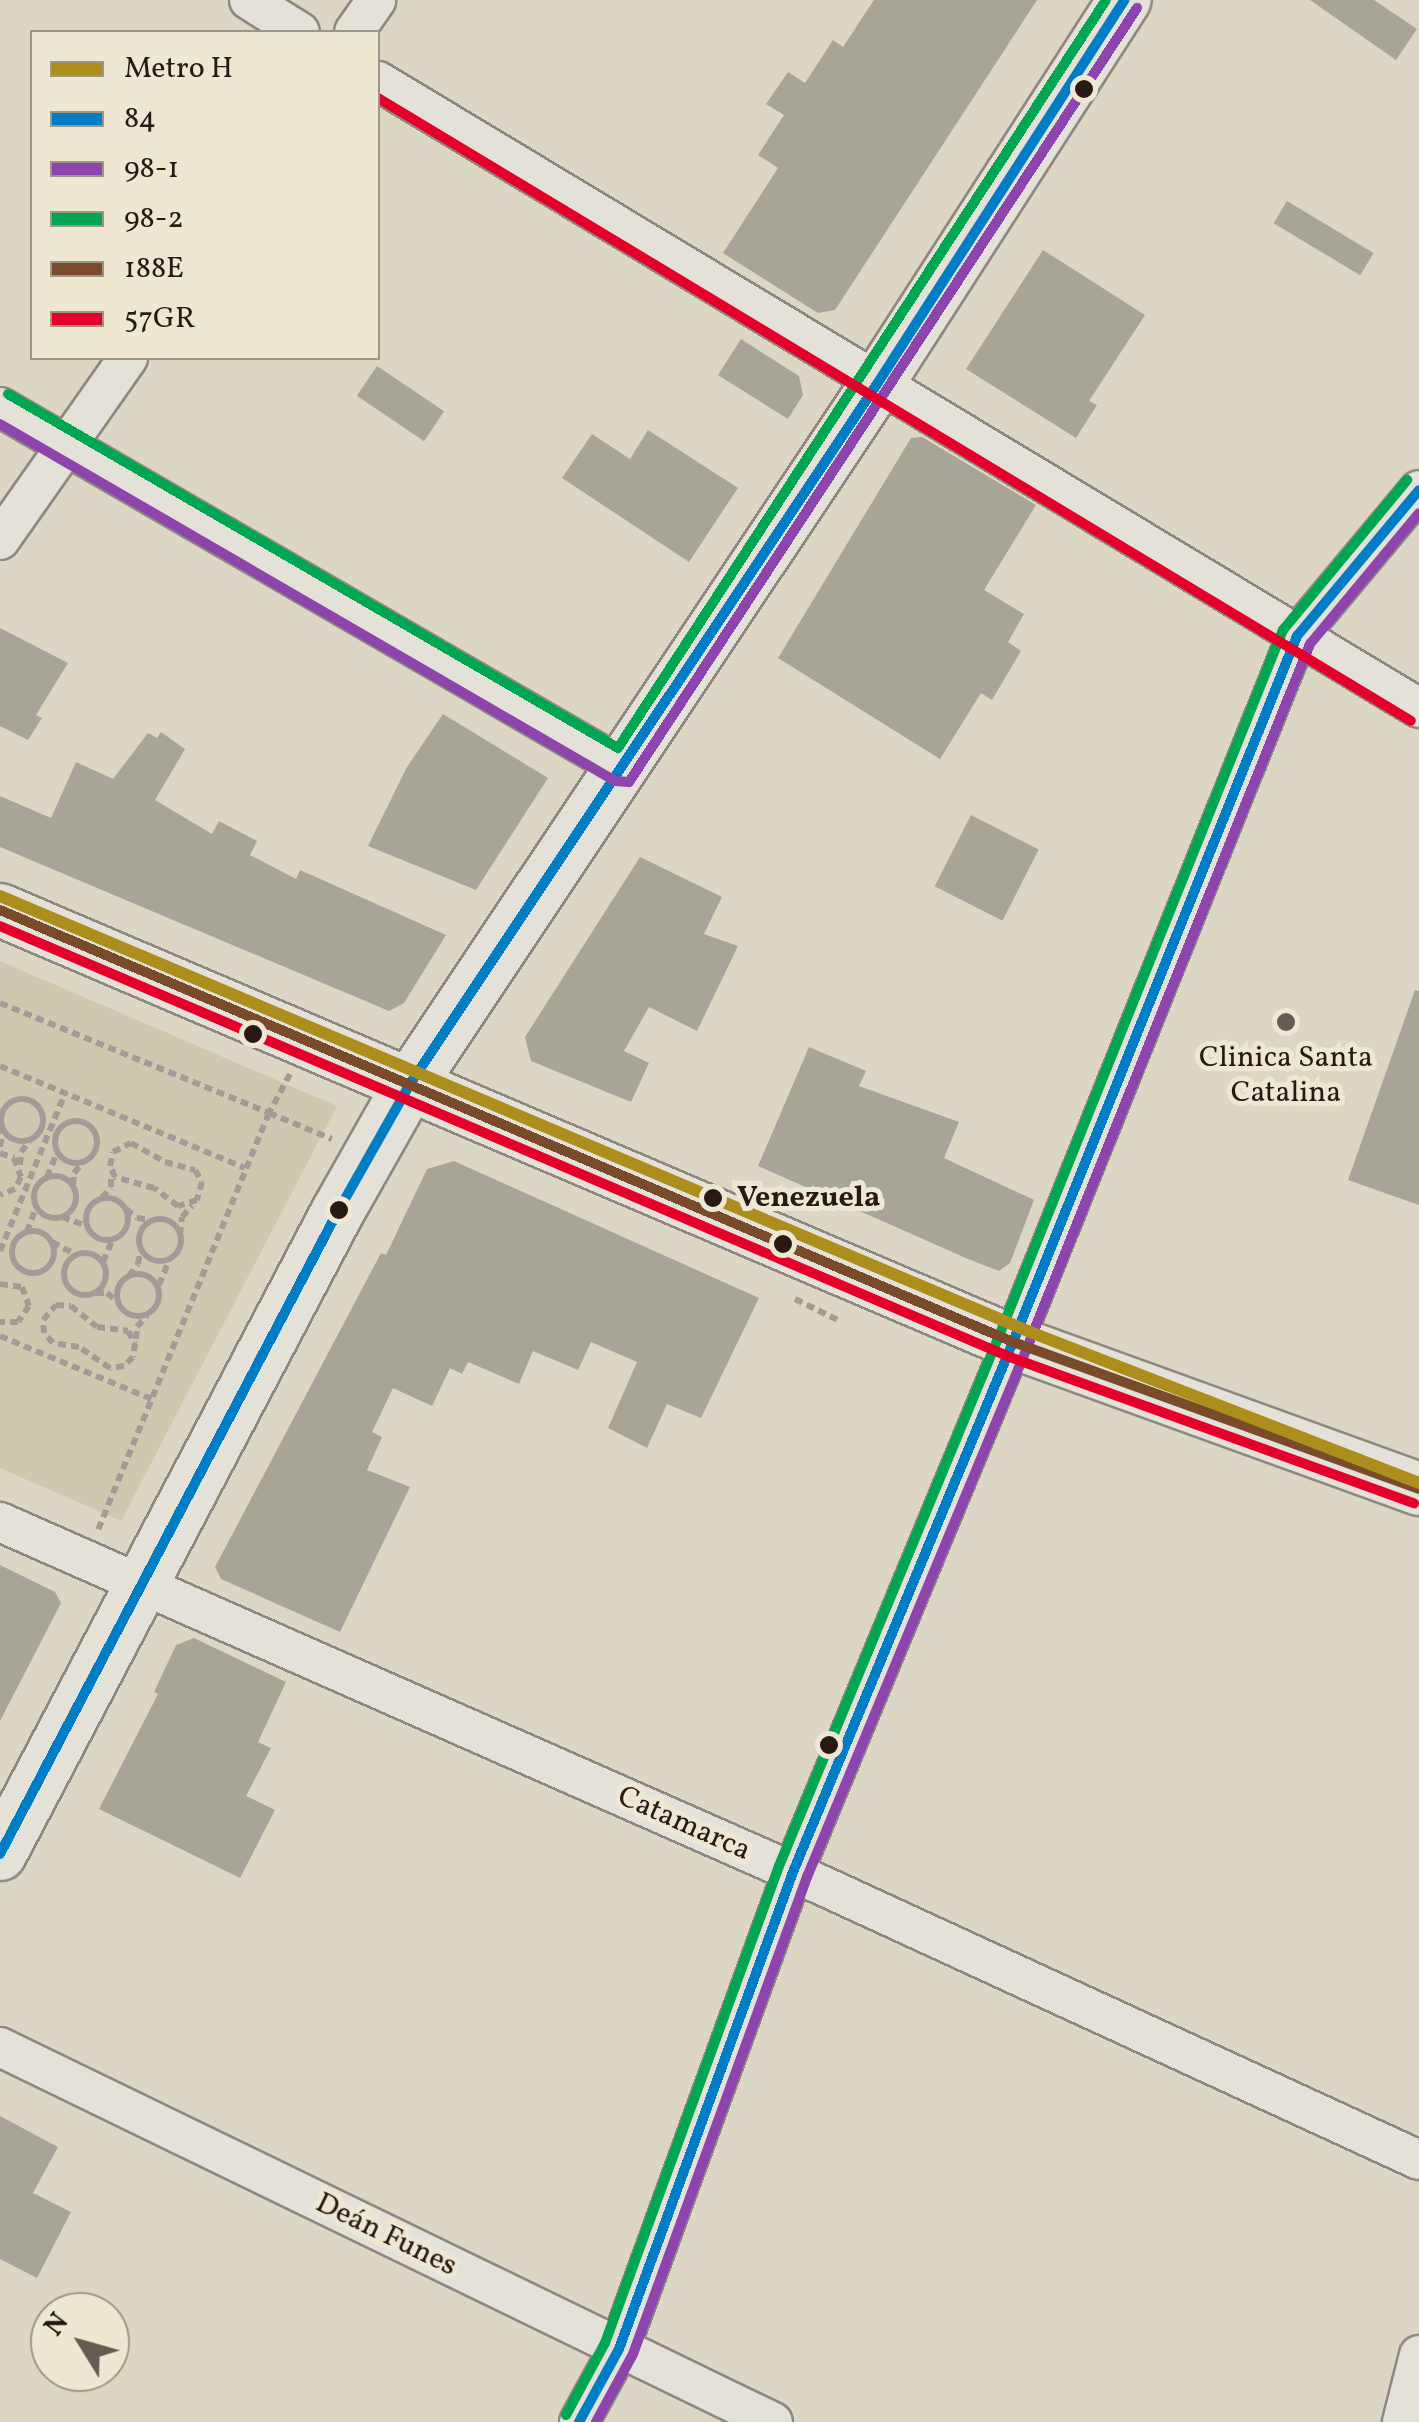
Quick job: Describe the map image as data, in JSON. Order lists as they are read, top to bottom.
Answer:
{
  "streets": {
    "street": ["Catamarca", "Deán Funes"]
  },
  "places": ["Clinica Santa Catalina", "Venezuela"],
  "lines": [
    "transit line 84",
    "transit line 98-2",
    "transit line 98-1",
    "transit line 57GR",
    "metro line H",
    "transit line 188E"
  ],
  "legend": [
    "Metro H",
    "84",
    "98-1",
    "98-2",
    "188E",
    "57GR"
  ],
  "north": "top left"
}
